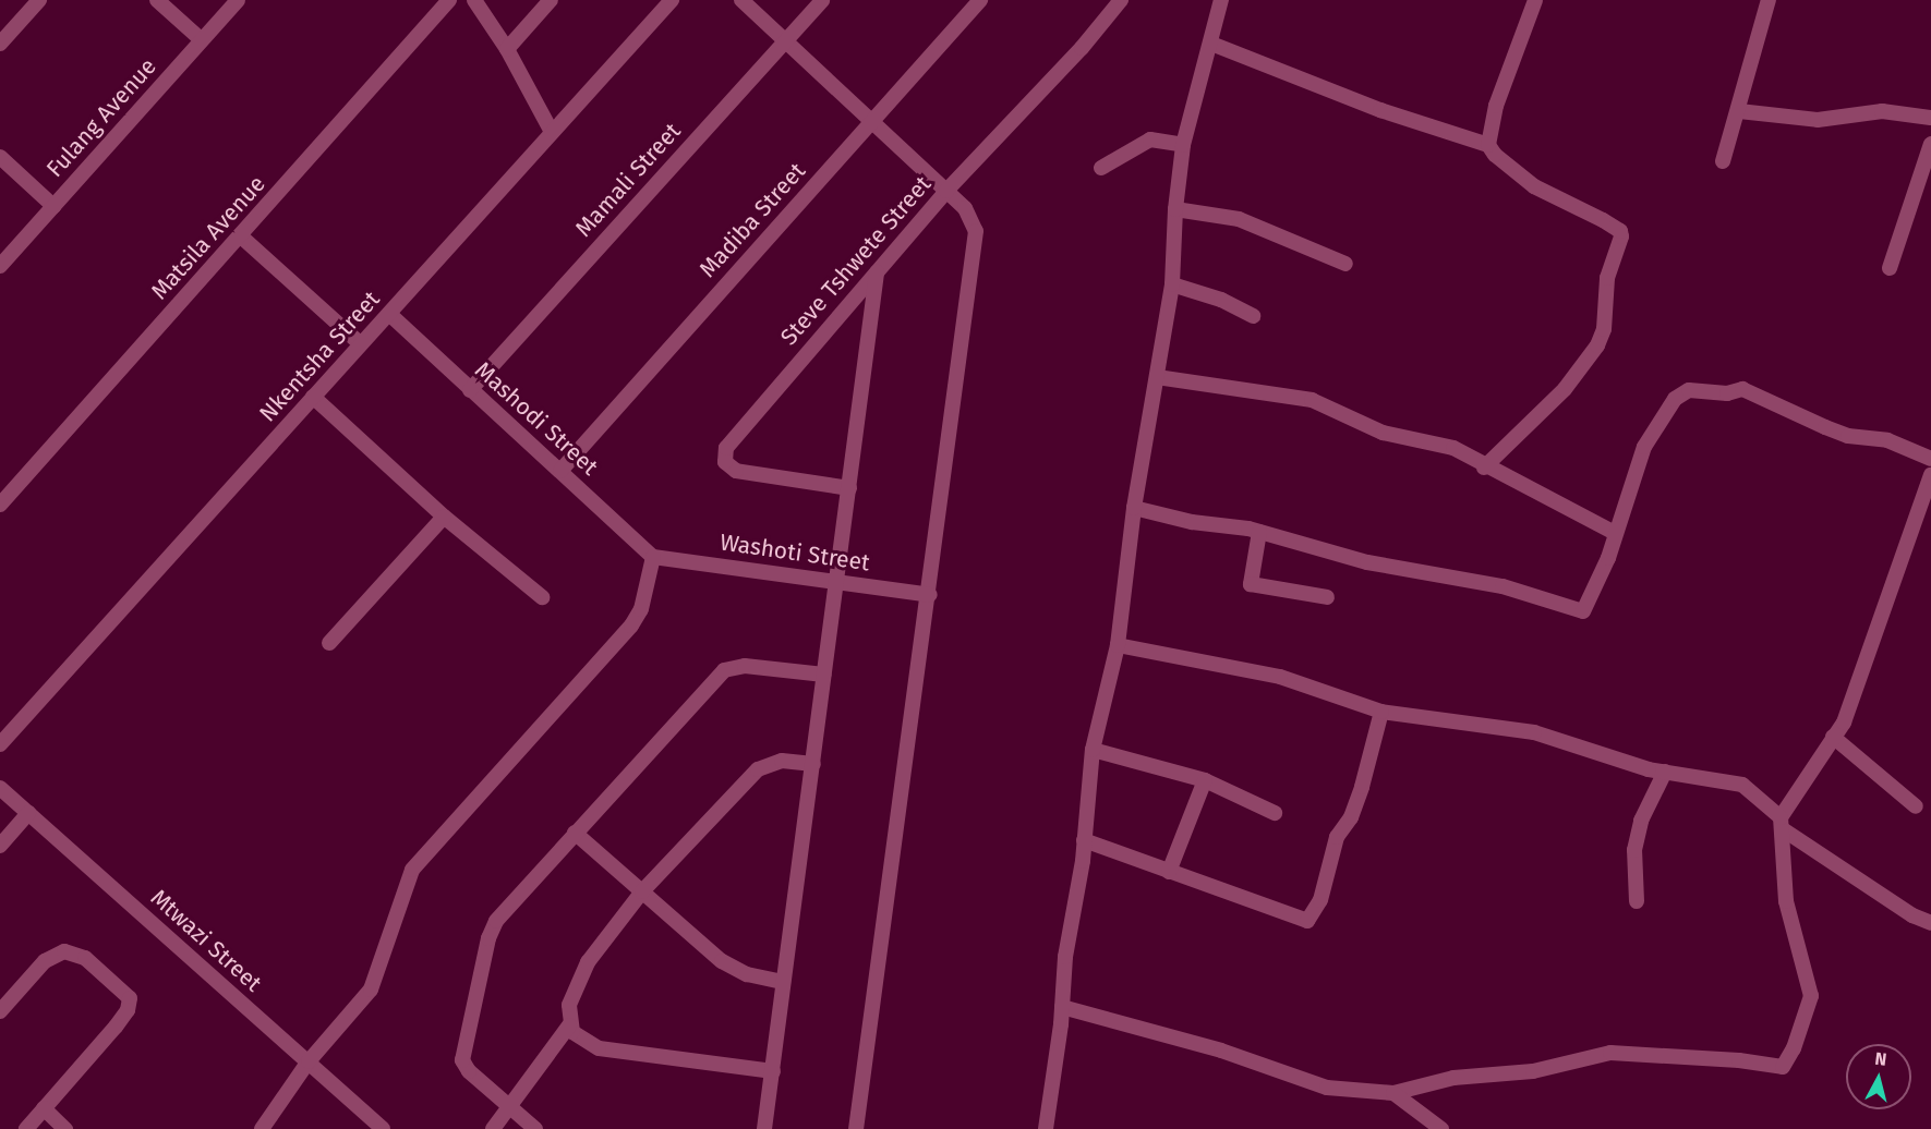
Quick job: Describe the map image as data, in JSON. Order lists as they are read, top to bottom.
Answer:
{
  "streets": {
    "street": [
      "Fulang Avenue",
      "Mamali Street",
      "Madiba Street",
      "Matsila Avenue",
      "Steve Tshwete Street",
      "Nkentsha Street",
      "Mashodi Street",
      "Washoti Street",
      "Mtwazi Street"
    ]
  },
  "crossings": [
    ["Mamali Street", "Mashodi Street"],
    ["Madiba Street", "Mashodi Street"],
    ["Nkentsha Street", "Mashodi Street"],
    ["Mashodi Street", "Washoti Street"]
  ],
  "north": "top"
}
